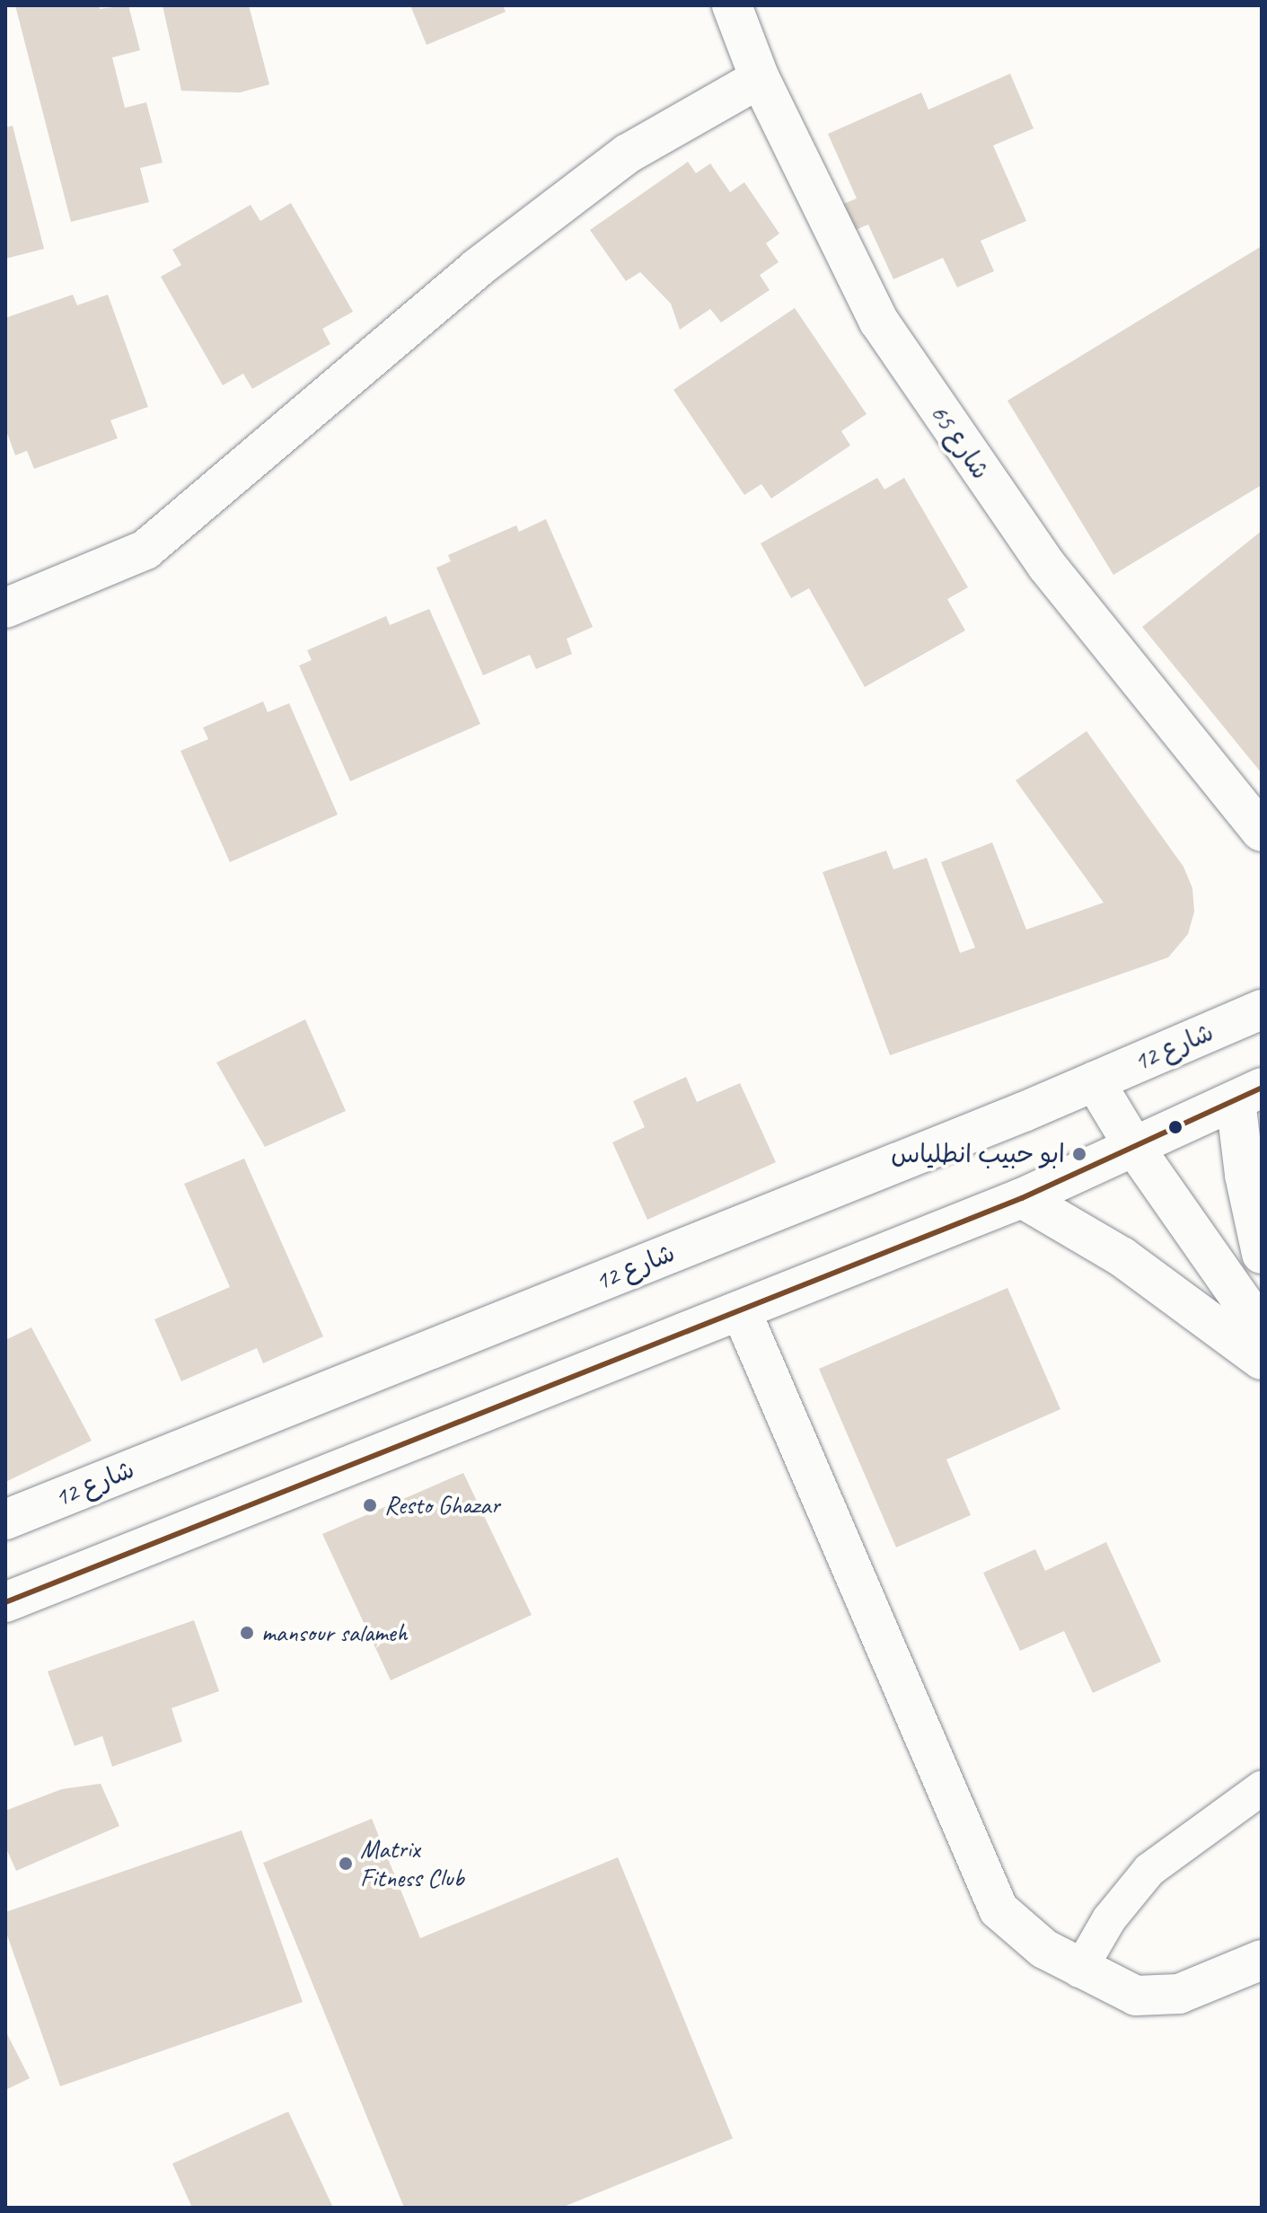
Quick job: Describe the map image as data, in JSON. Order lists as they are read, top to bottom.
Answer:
{
  "streets": {
    "street": ["شارع 65", "شارع 12"]
  },
  "places": [
    "ابو حبيب انطلياس",
    "Resto Ghazar",
    "mansour salameh",
    "Matrix Fitness Club"
  ]
}
